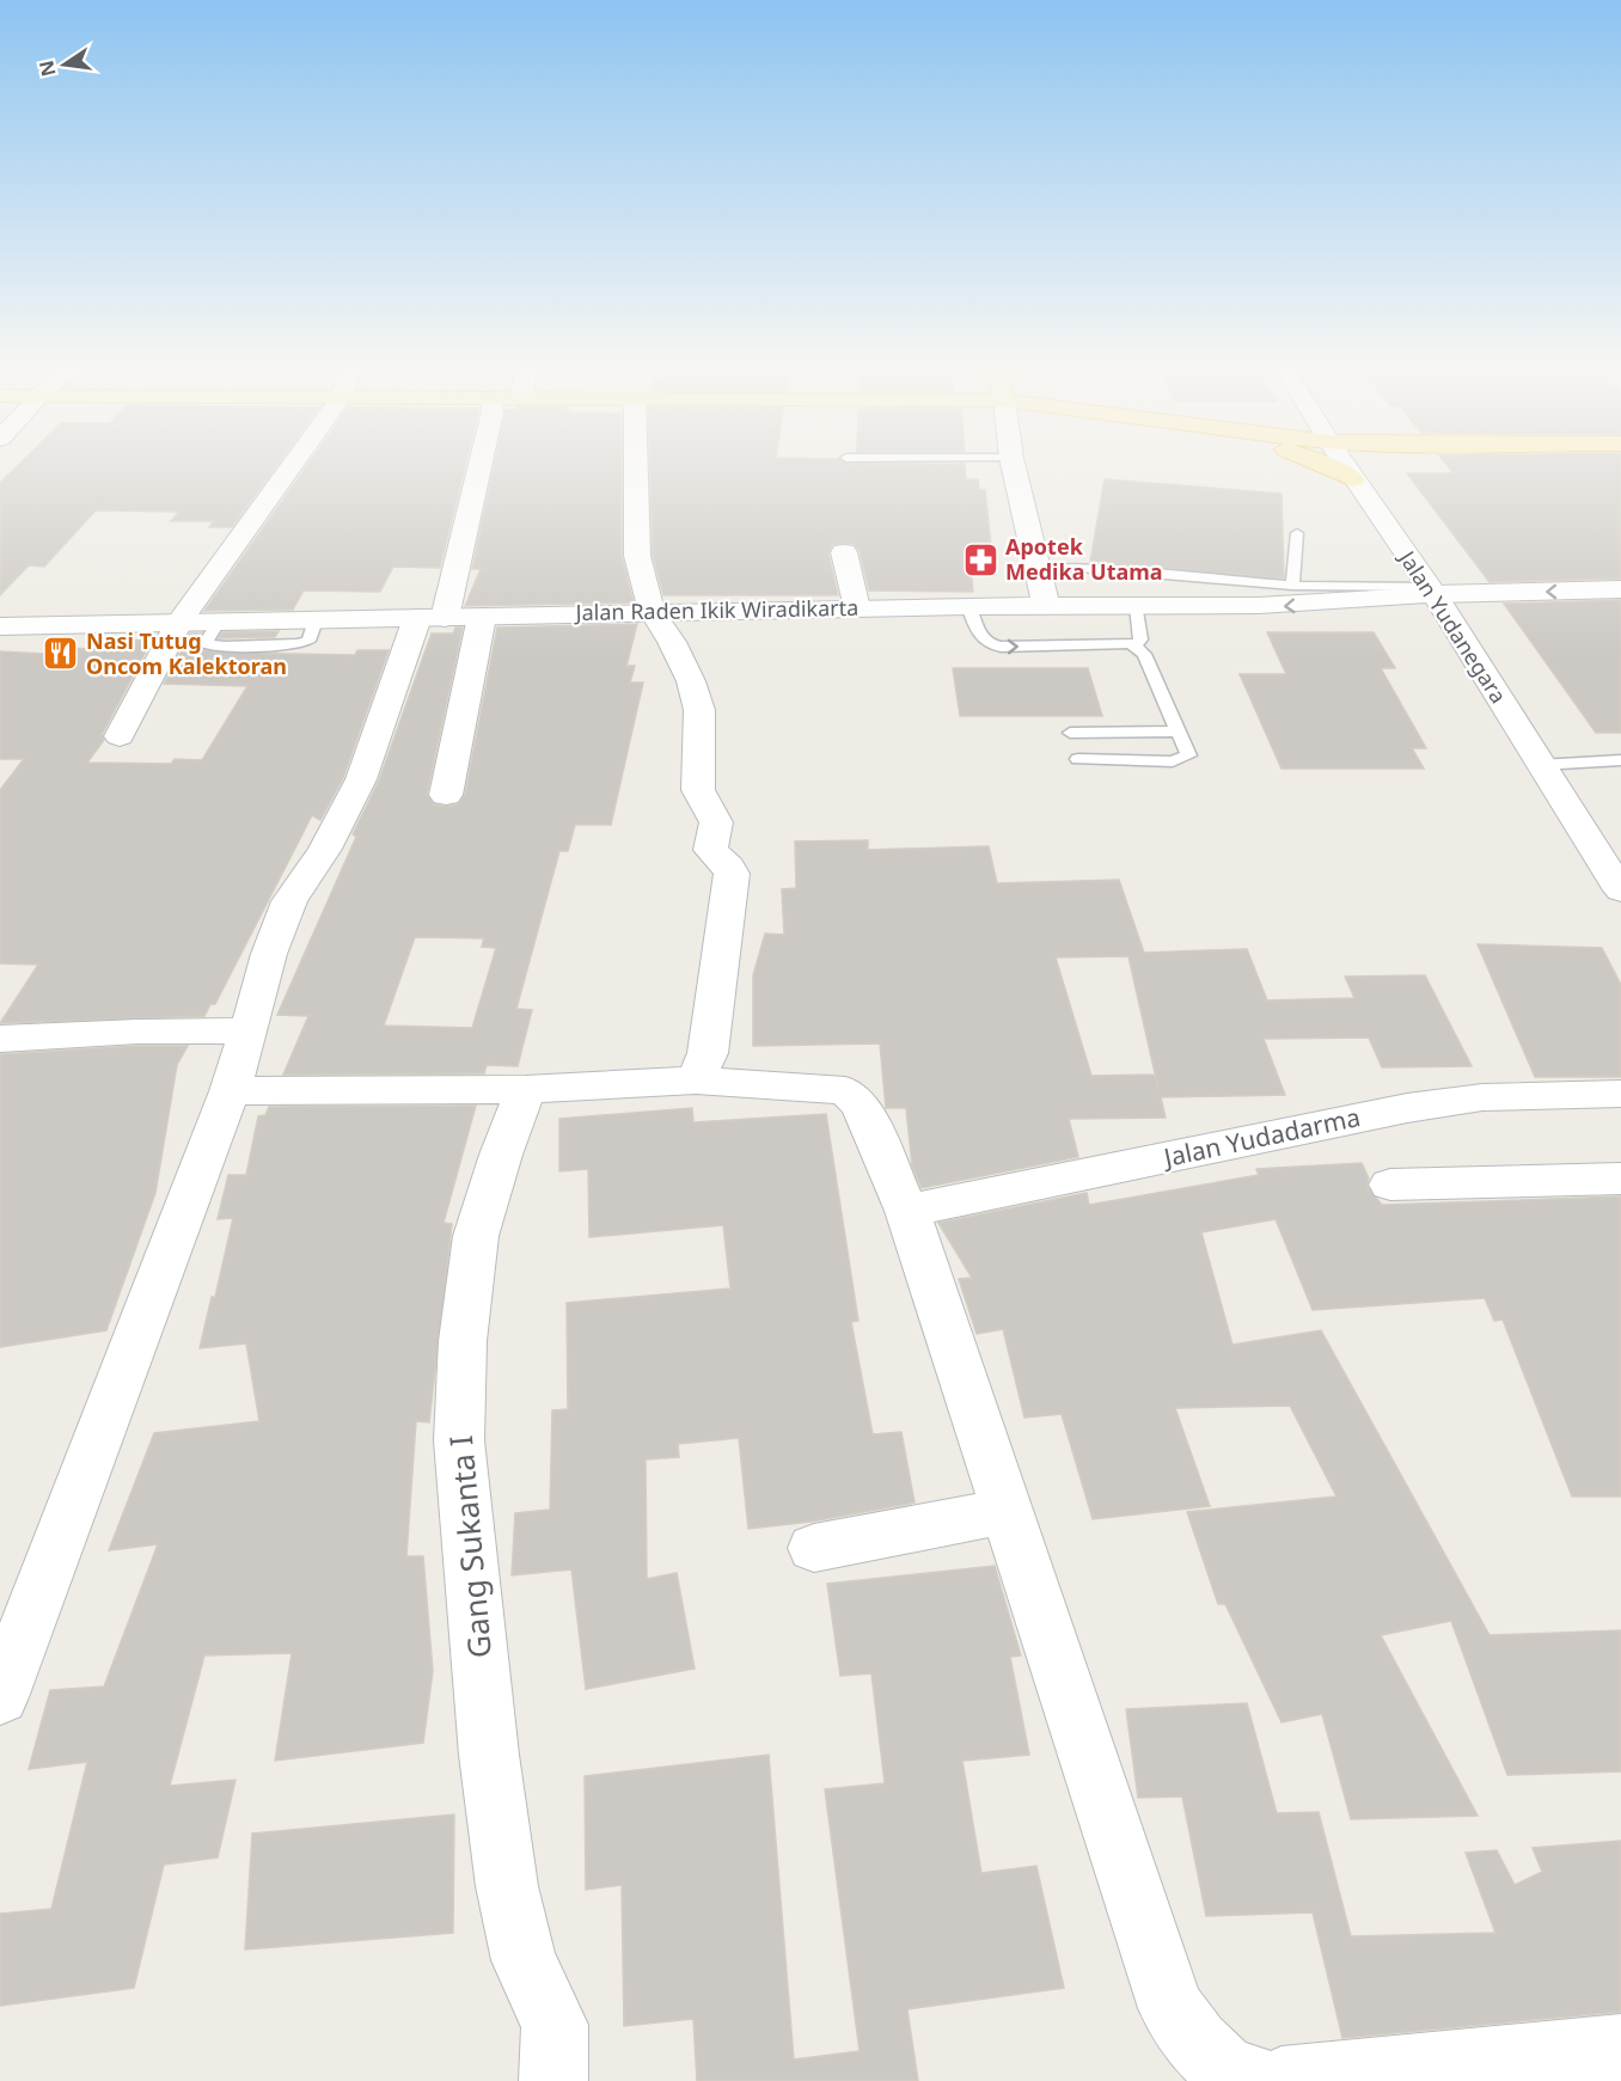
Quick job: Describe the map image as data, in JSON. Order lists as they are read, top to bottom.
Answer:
{
  "streets": {
    "street": [
      "Jalan Raden Ikik Wiradikarta",
      "Jalan Yudanegara",
      "Jalan Yudadarma",
      "Gang Sukanta I"
    ]
  },
  "crossings": [
    ["Jalan Raden Ikik Wiradikarta", "Jalan Yudanegara"]
  ],
  "places": {
    "pharmacy": ["Apotek Medika Utama"],
    "restaurant": ["Nasi Tutug Oncom Kalektoran"]
  },
  "north": "left"
}
